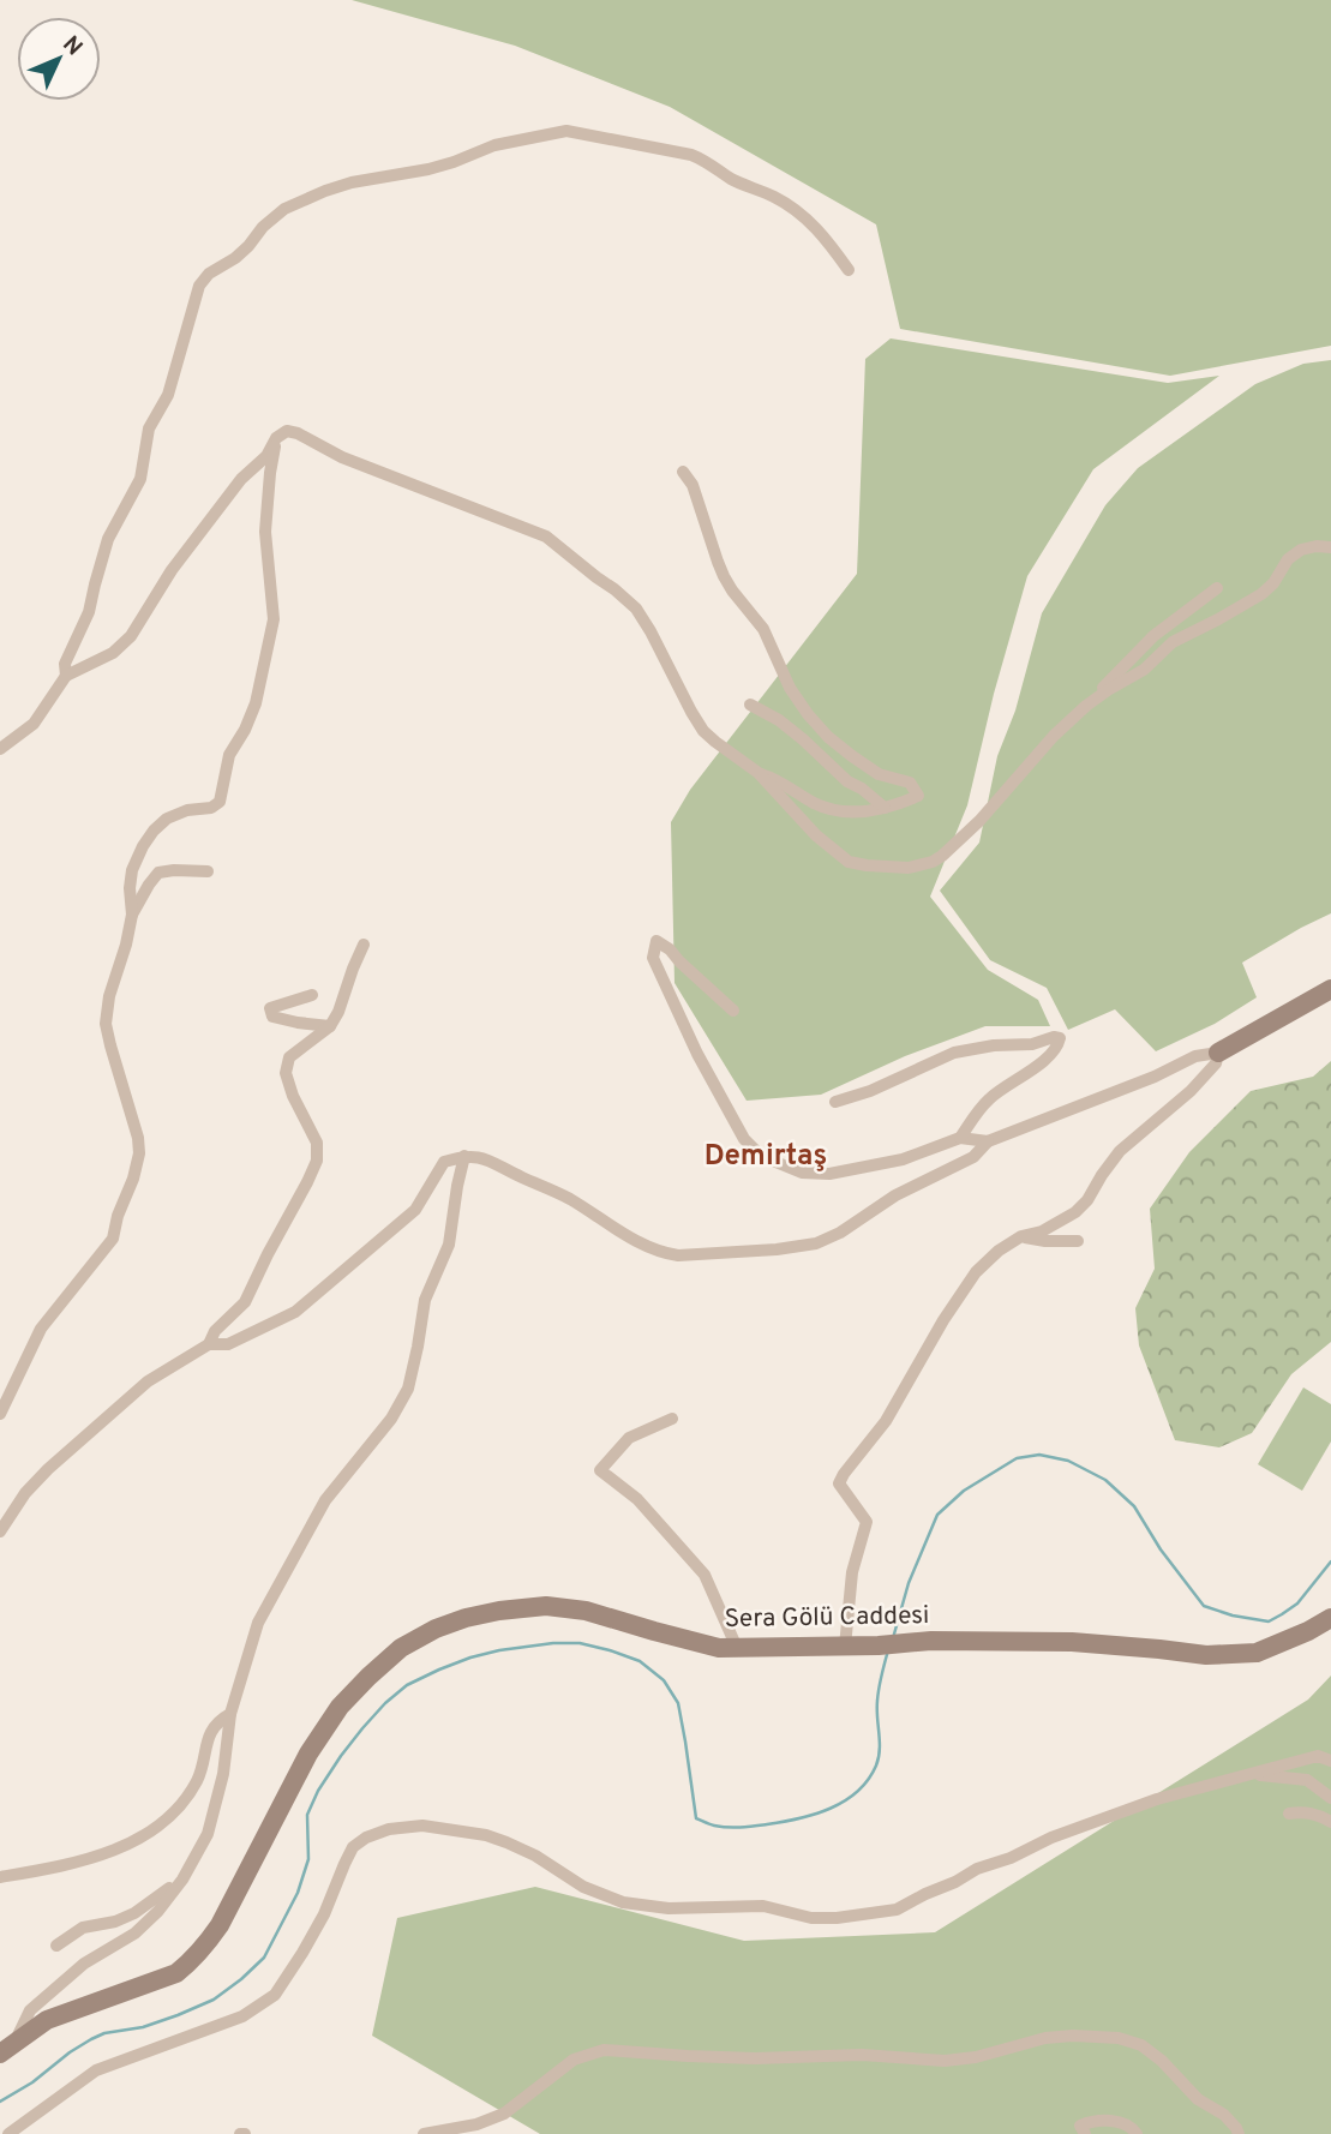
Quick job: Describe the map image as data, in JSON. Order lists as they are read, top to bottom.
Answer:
{
  "streets": {
    "main road": ["Sera Gölü Caddesi"]
  },
  "districts": ["Demirtaş"],
  "north": "top right"
}
